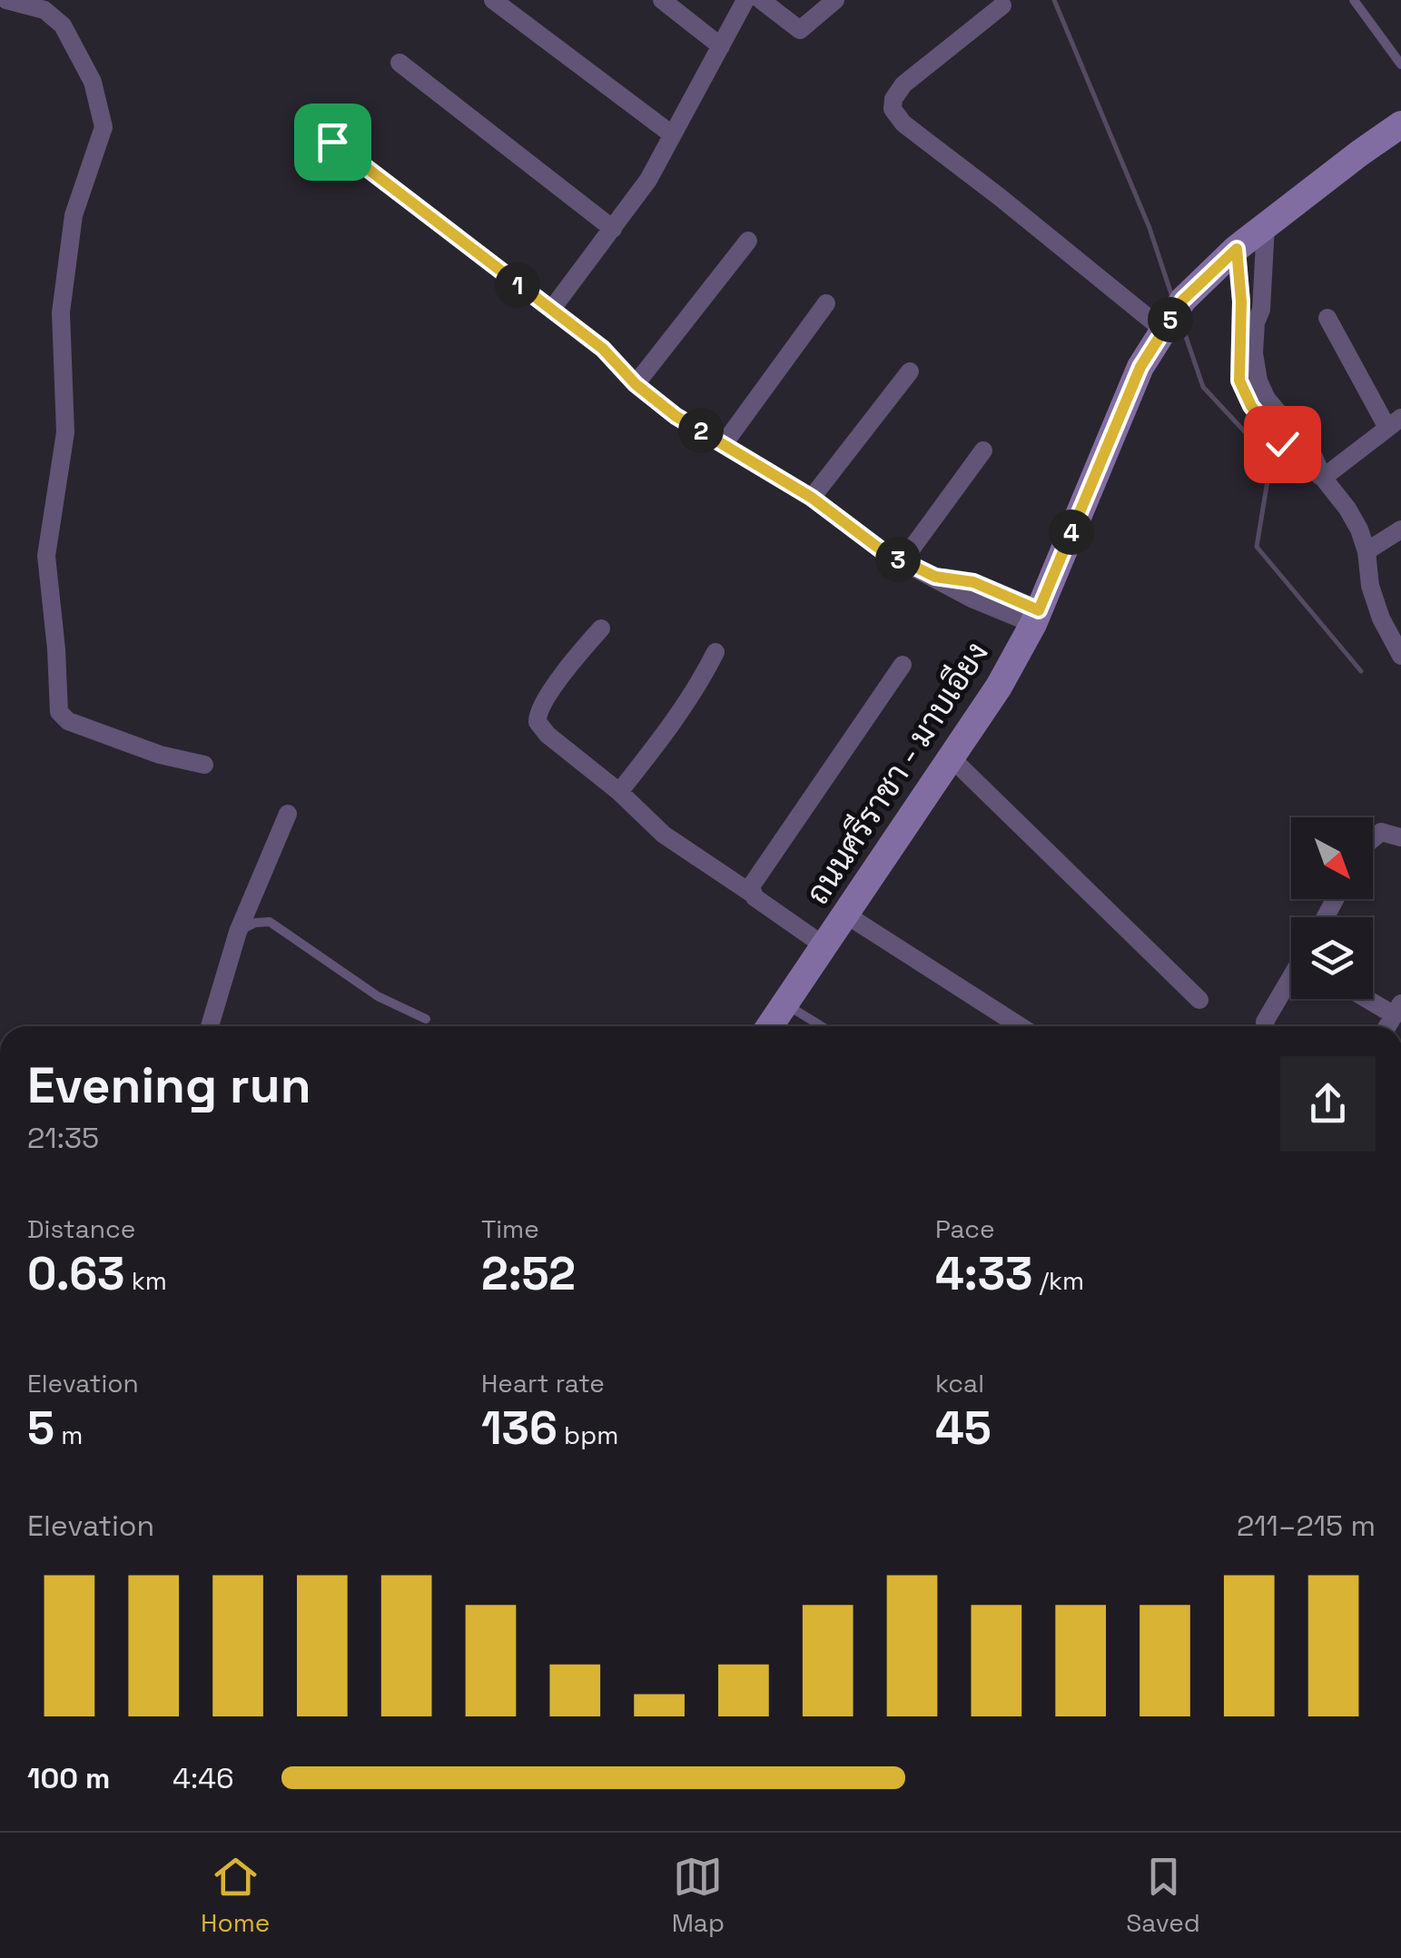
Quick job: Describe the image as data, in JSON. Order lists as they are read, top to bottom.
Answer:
{
  "streets": {
    "main road": ["ถนนศรีราชา - มาบเอียง"]
  },
  "north": "bottom right",
  "page": {
    "pins": [
      "1",
      "5",
      "2",
      "4",
      "3"
    ],
    "heading": ["Evening run", "21:35"],
    "stats": [
      ["Distance", "0.63 km"],
      ["Time", "2:52"],
      ["Pace", "4:33 /km"],
      ["Elevation", "5 m"],
      ["Heart rate", "136 bpm"],
      ["kcal", "45"]
    ],
    "chart": ["Elevation", "211–215 m"],
    "list": [
      {
        "name": "100 m",
        "note": "4:46"
      }
    ],
    "tabs": ["Home", "Map", "Saved"]
  }
}
